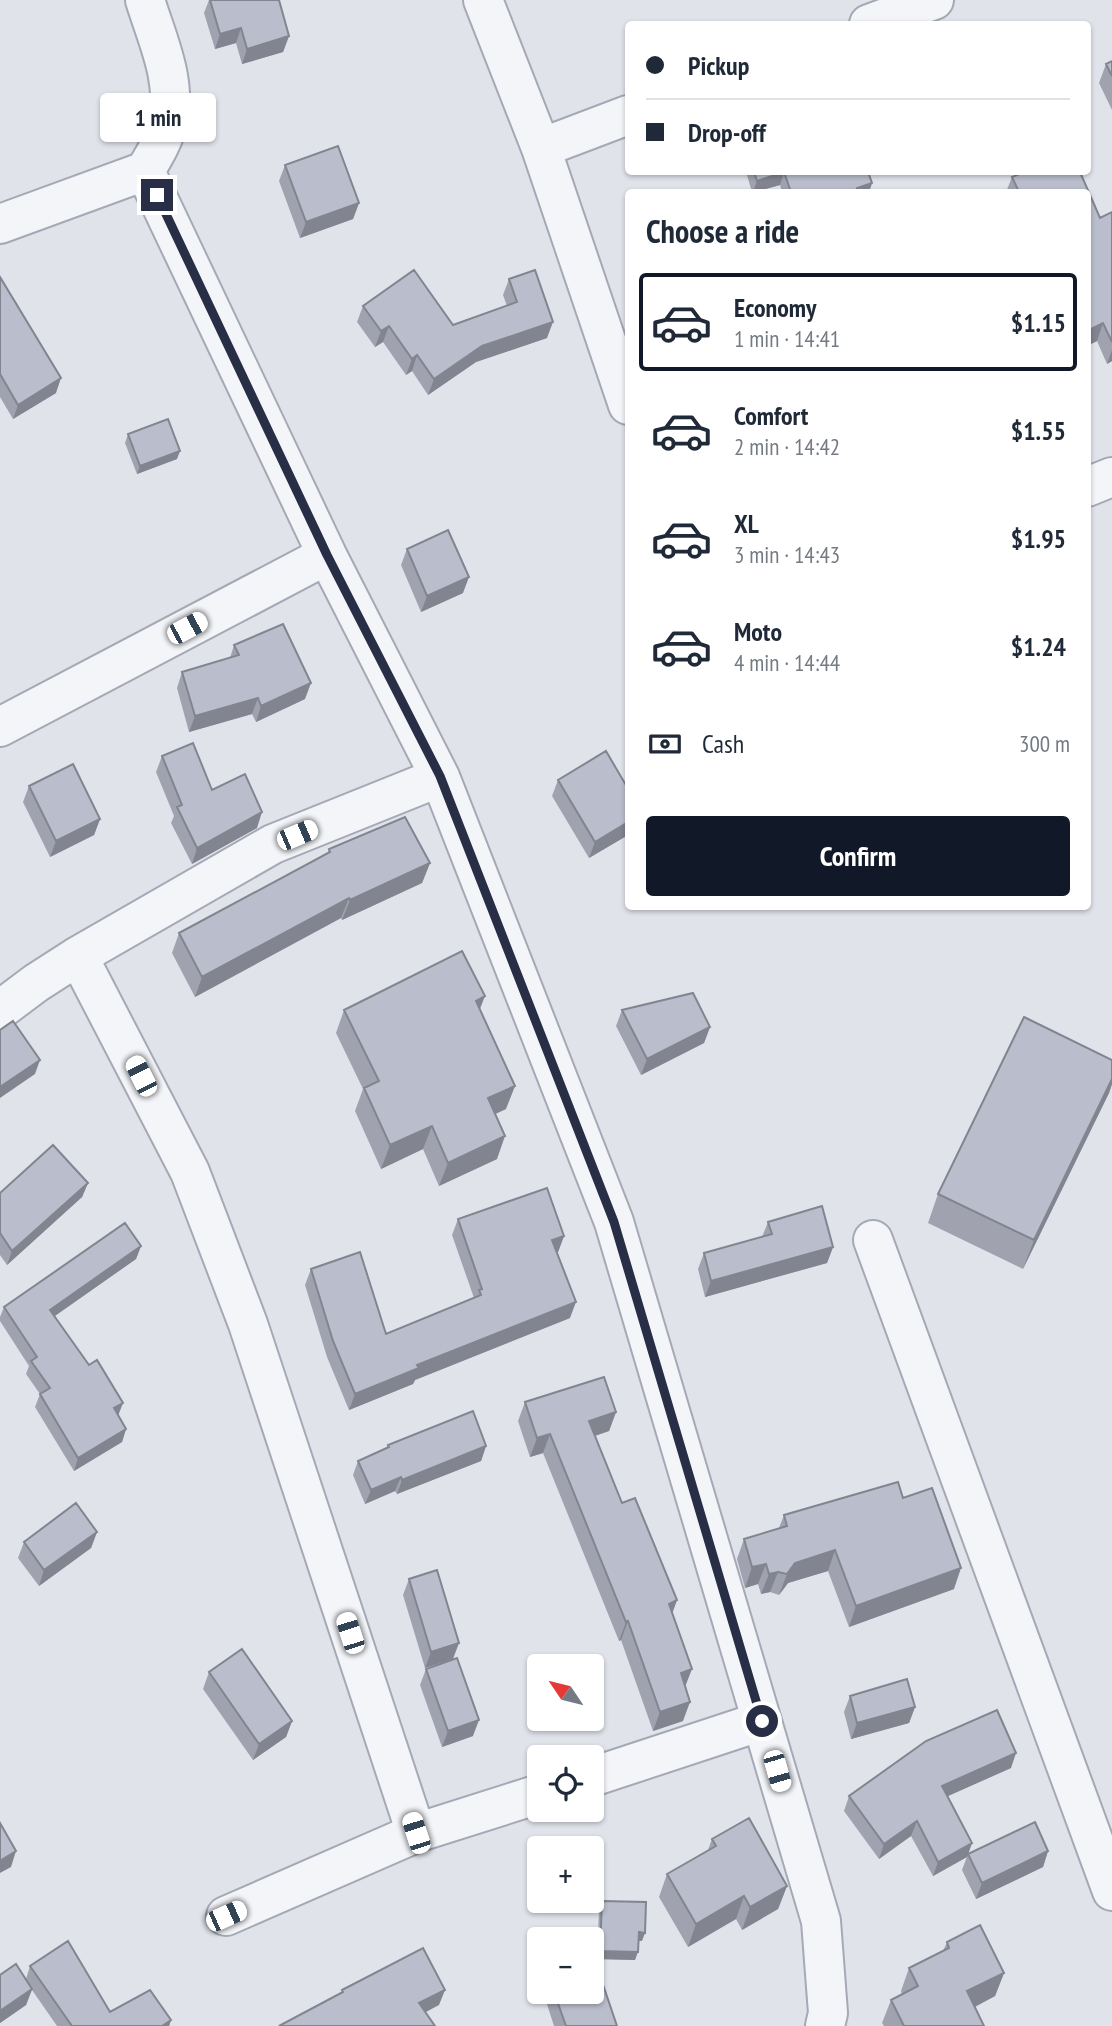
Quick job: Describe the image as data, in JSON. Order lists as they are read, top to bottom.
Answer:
{
  "north": "top left",
  "page": {
    "banner": ["Pickup", "Drop-off"],
    "bubble": "1 min",
    "heading": "Choose a ride",
    "list": [
      {
        "name": "Economy",
        "note": "1 min · 14:41",
        "value": "$1.15"
      },
      {
        "name": "Comfort",
        "note": "2 min · 14:42",
        "value": "$1.55"
      },
      {
        "name": "XL",
        "note": "3 min · 14:43",
        "value": "$1.95"
      },
      {
        "name": "Moto",
        "note": "4 min · 14:44",
        "value": "$1.24"
      }
    ],
    "pay": ["Cash", "300 m"],
    "buttons": "Confirm",
    "map_buttons": ["+", "−"]
  }
}
